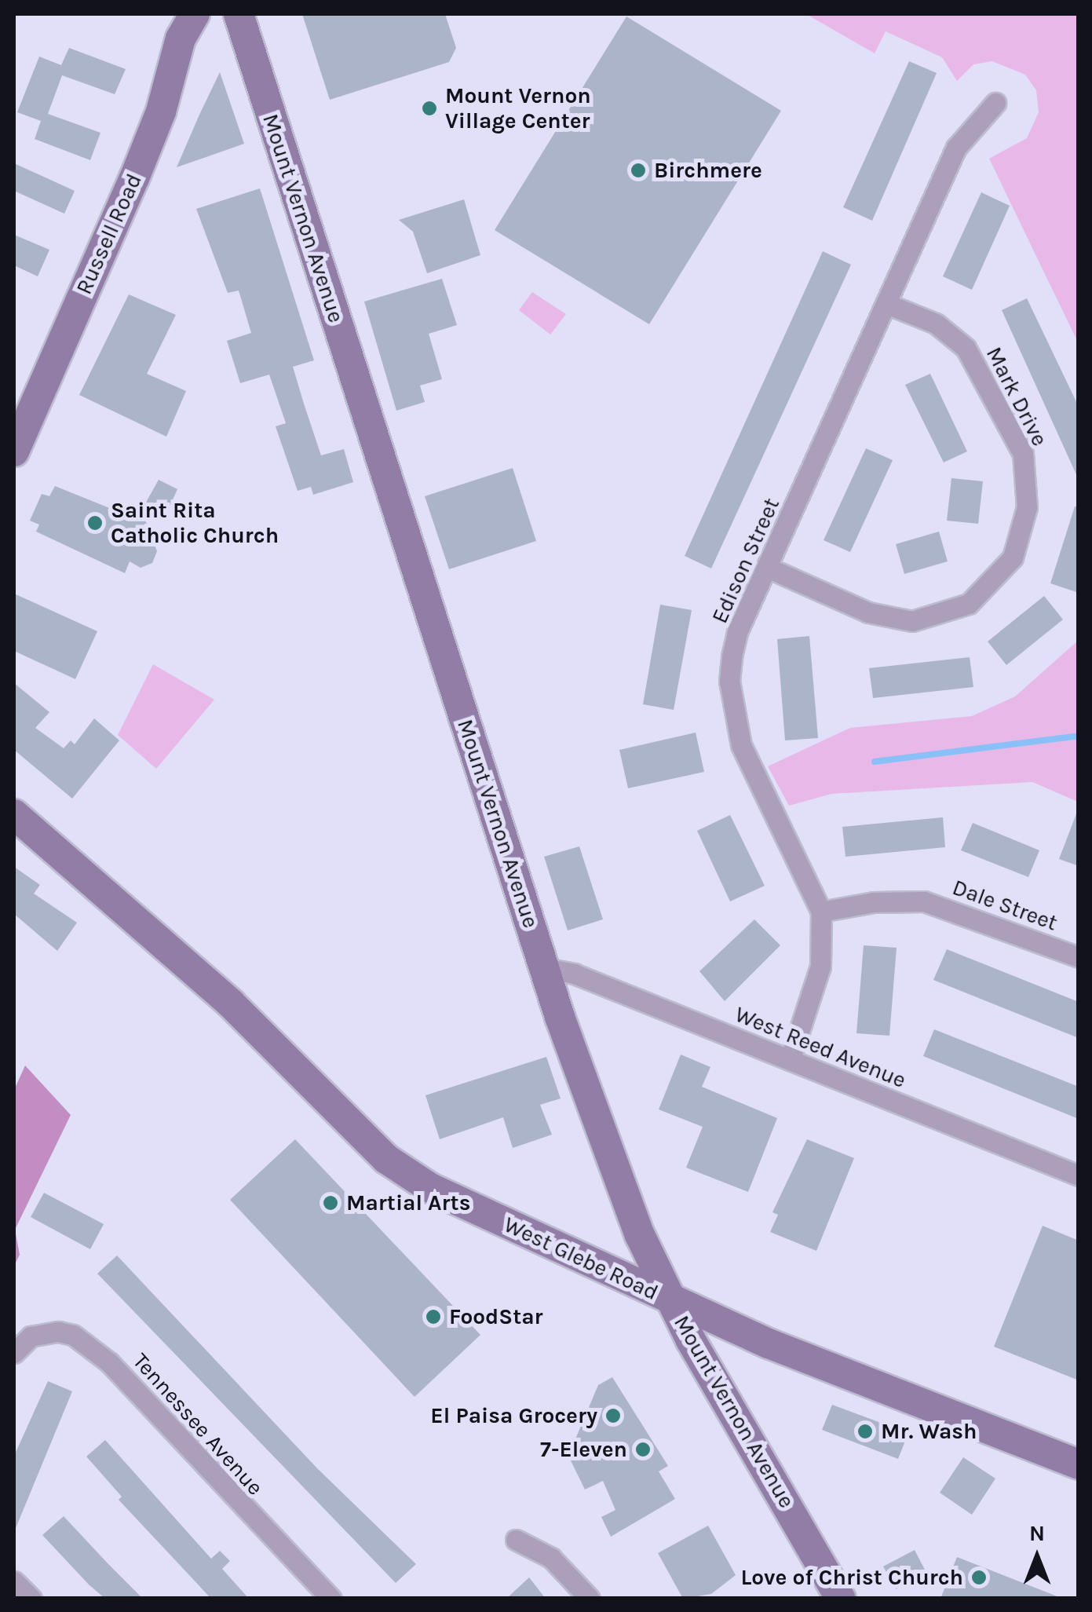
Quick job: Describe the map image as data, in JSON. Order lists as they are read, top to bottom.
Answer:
{
  "streets": {
    "main road": ["Mount Vernon Avenue", "Russell Road", "West Glebe Road"],
    "street": [
      "Mark Drive",
      "Edison Street",
      "Dale Street",
      "West Reed Avenue",
      "Tennessee Avenue"
    ]
  },
  "crossings": [
    ["Mount Vernon Avenue", "West Reed Avenue"],
    ["Mount Vernon Avenue", "West Glebe Road"],
    ["Mark Drive", "Edison Street"],
    ["Edison Street", "Dale Street"],
    ["Edison Street", "West Reed Avenue"]
  ],
  "places": [
    "Mount Vernon Village Center",
    "Birchmere",
    "Saint Rita Catholic Church",
    "Martial Arts",
    "FoodStar",
    "El Paisa Grocery",
    "Mr. Wash",
    "7-Eleven",
    "Love of Christ Church"
  ],
  "north": "top"
}
